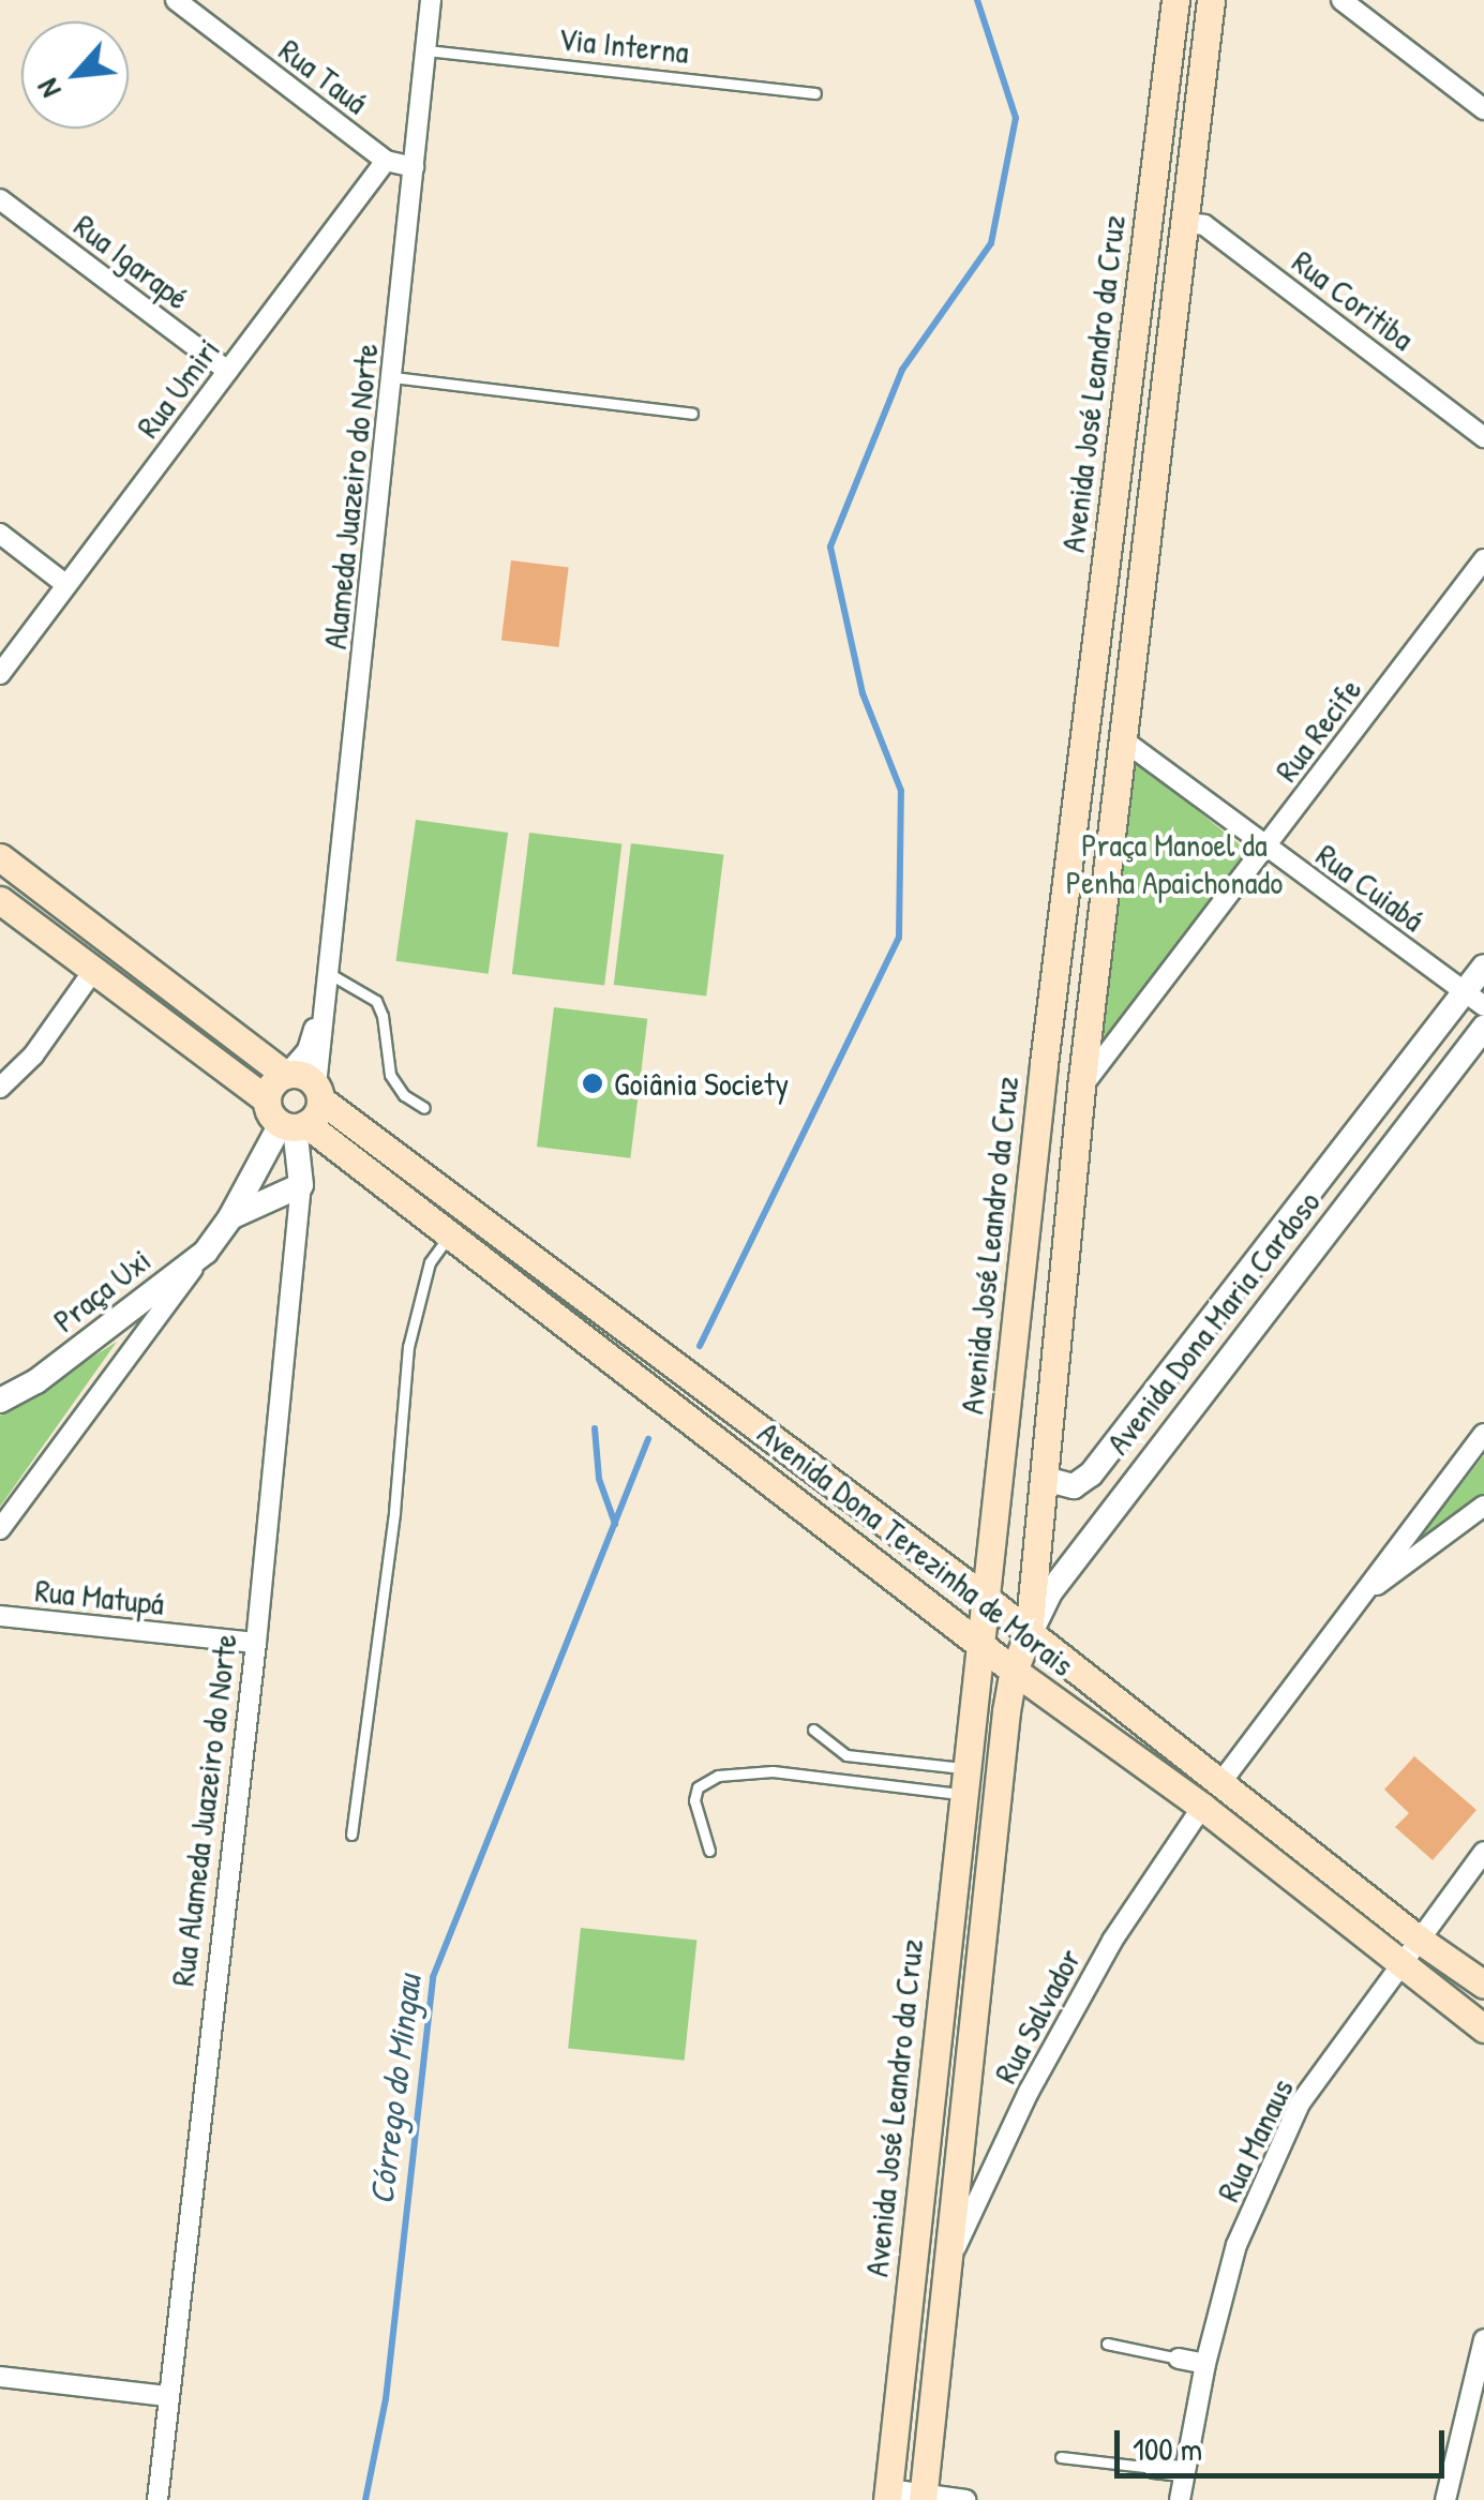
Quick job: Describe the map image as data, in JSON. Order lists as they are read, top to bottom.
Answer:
{
  "streets": {
    "main road": ["Avenida José Leandro da Cruz", "Avenida Dona Maria Cardoso", "Avenida Dona Terezinha de Morais"],
    "street": [
      "Rua Tauá",
      "Rua Igarapé",
      "Rua Coritiba",
      "Rua Umiri",
      "Alameda Juazeiro do Norte",
      "Rua Recife",
      "Rua Cuiabá",
      "Praça Uxi",
      "Rua Matupá",
      "Rua Alameda Juazeiro do Norte",
      "Rua Salvador",
      "Rua Manaus"
    ],
    "lane": ["Via Interna"]
  },
  "crossings": [
    ["Via Interna", "Alameda Juazeiro do Norte"],
    ["Rua Tauá", "Rua Umiri"],
    ["Rua Igarapé", "Rua Umiri"],
    ["Avenida José Leandro da Cruz", "Avenida Dona Terezinha de Morais"],
    ["Alameda Juazeiro do Norte", "Praça Uxi"],
    ["Alameda Juazeiro do Norte", "Avenida Dona Terezinha de Morais"],
    ["Alameda Juazeiro do Norte", "Rua Alameda Juazeiro do Norte"],
    ["Rua Recife", "Rua Cuiabá"],
    ["Rua Cuiabá", "Avenida Dona Maria Cardoso"],
    ["Praça Uxi", "Avenida Dona Terezinha de Morais"],
    ["Praça Uxi", "Rua Alameda Juazeiro do Norte"],
    ["Avenida Dona Maria Cardoso", "Avenida Dona Terezinha de Morais"],
    ["Avenida Dona Terezinha de Morais", "Rua Alameda Juazeiro do Norte"],
    ["Avenida Dona Terezinha de Morais", "Rua Salvador"],
    ["Avenida Dona Terezinha de Morais", "Rua Manaus"],
    ["Rua Matupá", "Rua Alameda Juazeiro do Norte"]
  ],
  "water": ["Córrego do Mingau"],
  "parks": ["Praça Manoel da Penha Apaichonado"],
  "places": ["Goiânia Society"],
  "scale_bar": "100 m",
  "north": "bottom left"
}
